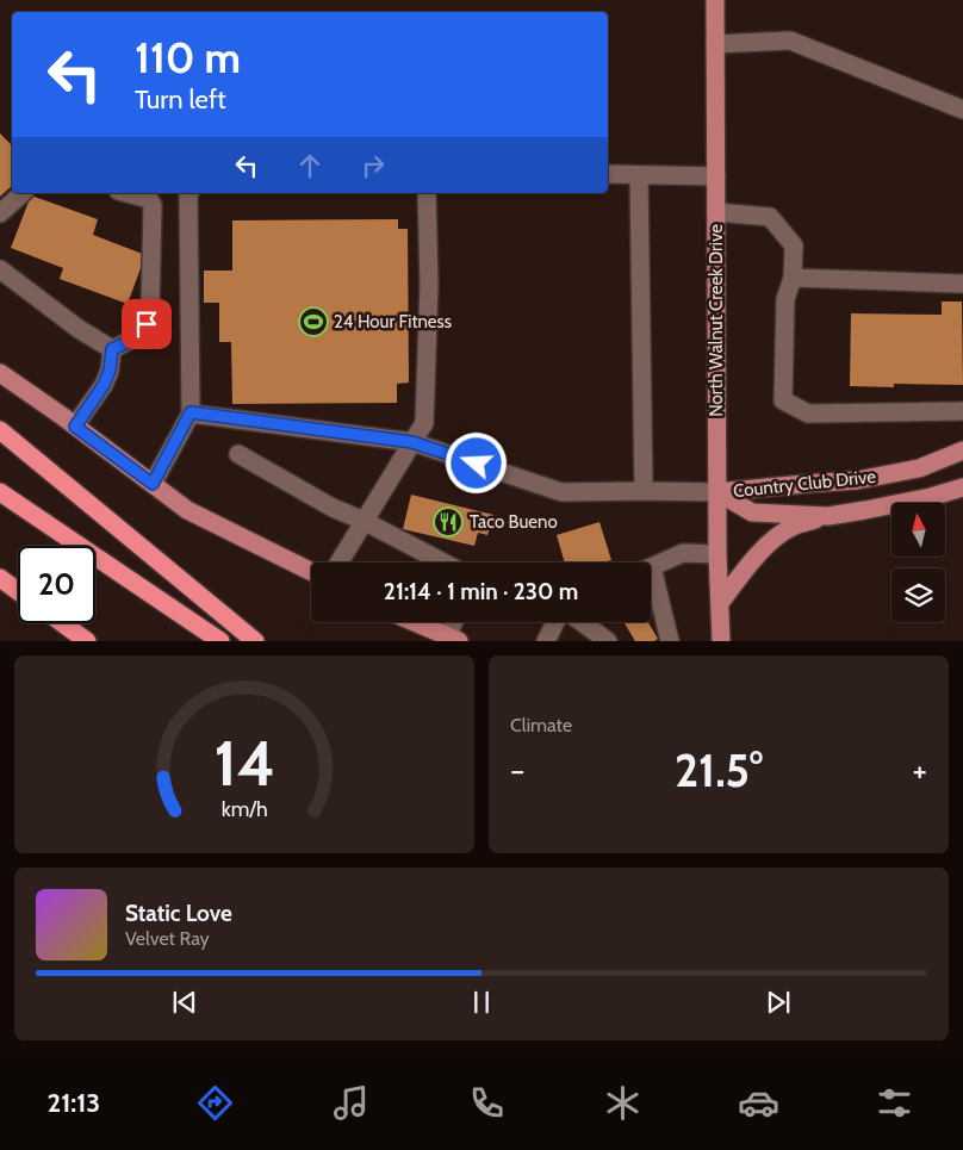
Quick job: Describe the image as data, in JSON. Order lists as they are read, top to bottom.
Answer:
{
  "streets": {
    "main road": ["North Walnut Creek Drive", "Country Club Drive"]
  },
  "crossings": [
    ["North Walnut Creek Drive", "Country Club Drive"]
  ],
  "places": {
    "sports": ["24 Hour Fitness"],
    "restaurant": ["Taco Bueno"]
  },
  "north": "top",
  "page": {
    "turn": ["110 m", "Turn left"],
    "limit": "20",
    "trip": "21:14 · 1 min · 230 m",
    "tile": "Climate",
    "heat": ["−", "21.5°", "+"],
    "song": ["Static Love", "Velvet Ray"],
    "tabs": "21:13",
    "gauge": ["14", "km/h"]
  }
}
